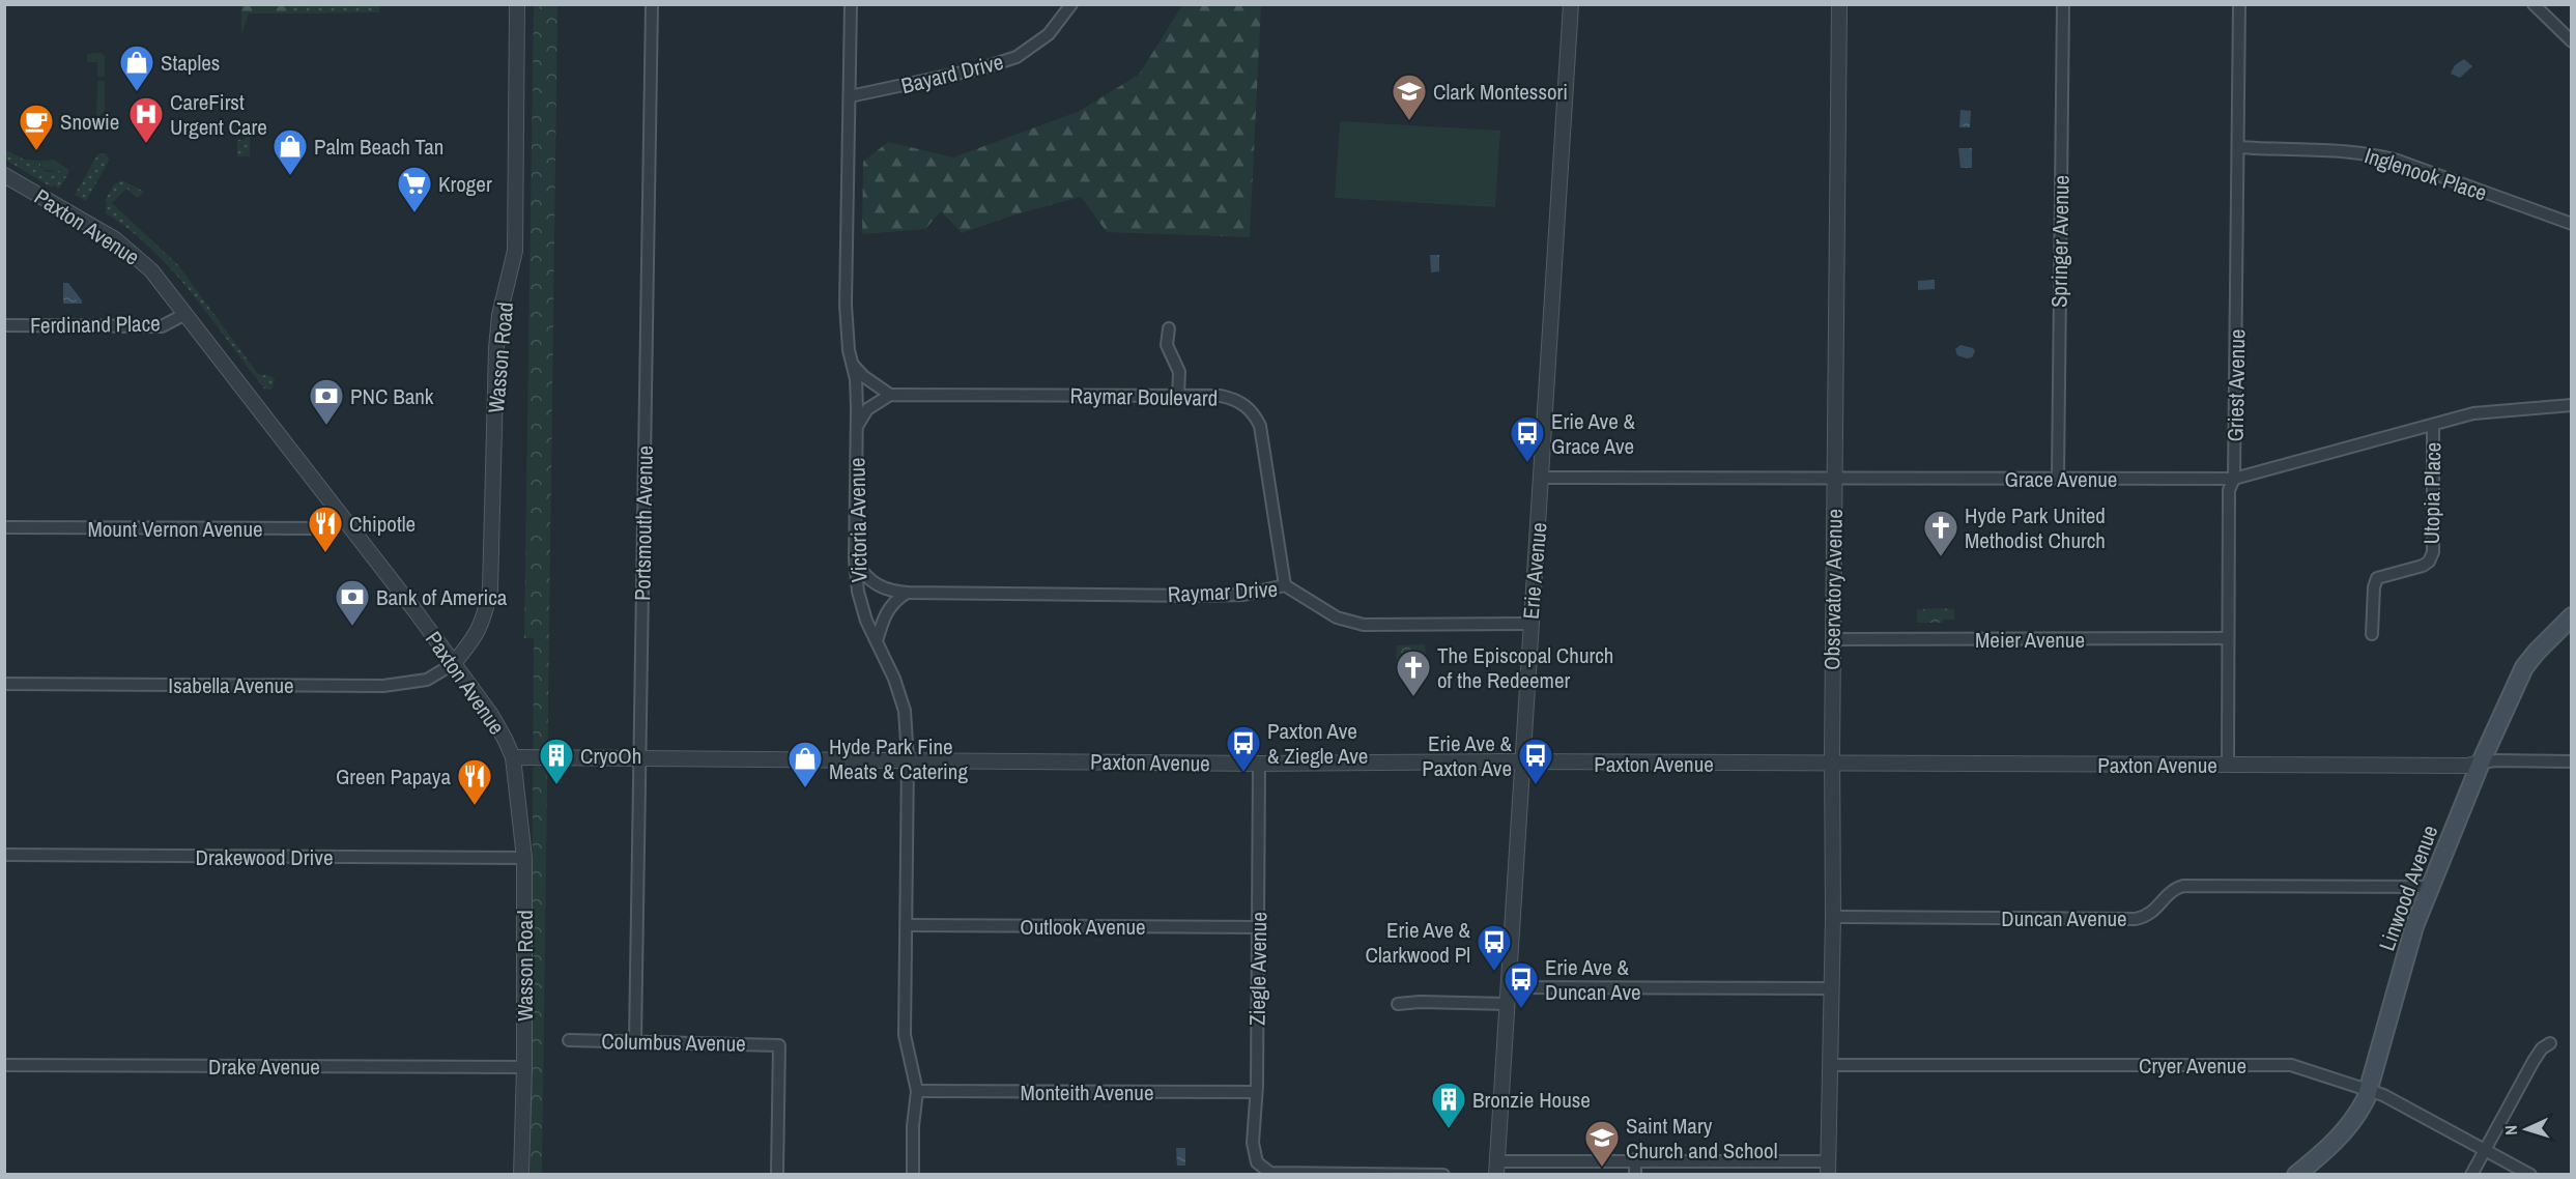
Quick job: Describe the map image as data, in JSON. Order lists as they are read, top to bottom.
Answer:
{
  "streets": {
    "main road": ["Linwood Avenue"],
    "street": [
      "Bayard Drive",
      "Inglenook Place",
      "Paxton Avenue",
      "Springer Avenue",
      "Ferdinand Place",
      "Wasson Road",
      "Griest Avenue",
      "Raymar Boulevard",
      "Grace Avenue",
      "Utopia Place",
      "Victoria Avenue",
      "Portsmouth Avenue",
      "Mount Vernon Avenue",
      "Erie Avenue",
      "Observatory Avenue",
      "Raymar Drive",
      "Meier Avenue",
      "Isabella Avenue",
      "Drakewood Drive",
      "Duncan Avenue",
      "Outlook Avenue",
      "Ziegle Avenue",
      "Columbus Avenue",
      "Cryer Avenue",
      "Drake Avenue",
      "Monteith Avenue"
    ]
  },
  "crossings": [
    ["Bayard Drive", "Victoria Avenue"],
    ["Inglenook Place", "Griest Avenue"],
    ["Paxton Avenue", "Ferdinand Place"],
    ["Paxton Avenue", "Wasson Road"],
    ["Paxton Avenue", "Griest Avenue"],
    ["Paxton Avenue", "Victoria Avenue"],
    ["Paxton Avenue", "Portsmouth Avenue"],
    ["Paxton Avenue", "Mount Vernon Avenue"],
    ["Paxton Avenue", "Erie Avenue"],
    ["Paxton Avenue", "Observatory Avenue"],
    ["Paxton Avenue", "Isabella Avenue"],
    ["Paxton Avenue", "Linwood Avenue"],
    ["Paxton Avenue", "Ziegle Avenue"],
    ["Springer Avenue", "Grace Avenue"],
    ["Wasson Road", "Isabella Avenue"],
    ["Wasson Road", "Drakewood Drive"],
    ["Wasson Road", "Drake Avenue"],
    ["Griest Avenue", "Grace Avenue"],
    ["Griest Avenue", "Meier Avenue"],
    ["Raymar Boulevard", "Raymar Drive"],
    ["Grace Avenue", "Utopia Place"],
    ["Grace Avenue", "Erie Avenue"],
    ["Grace Avenue", "Observatory Avenue"],
    ["Victoria Avenue", "Raymar Drive"],
    ["Victoria Avenue", "Outlook Avenue"],
    ["Victoria Avenue", "Monteith Avenue"],
    ["Portsmouth Avenue", "Columbus Avenue"],
    ["Erie Avenue", "Raymar Drive"],
    ["Observatory Avenue", "Meier Avenue"],
    ["Observatory Avenue", "Duncan Avenue"],
    ["Observatory Avenue", "Cryer Avenue"],
    ["Linwood Avenue", "Duncan Avenue"],
    ["Linwood Avenue", "Cryer Avenue"],
    ["Outlook Avenue", "Ziegle Avenue"],
    ["Ziegle Avenue", "Monteith Avenue"]
  ],
  "places": {
    "shop": ["Staples", "Palm Beach Tan", "Hyde Park Fine Meats & Catering"],
    "school or university": ["Clark Montessori", "Saint Mary Church and School"],
    "hospital": ["CareFirst Urgent Care"],
    "cafe": ["Snowie"],
    "supermarket": ["Kroger"],
    "bank": ["PNC Bank", "Bank of America"],
    "bus stop": [
      "Erie Ave & Grace Ave",
      "Paxton Ave & Ziegle Ave",
      "Erie Ave & Paxton Ave",
      "Erie Ave & Clarkwood Pl",
      "Erie Ave & Duncan Ave"
    ],
    "restaurant": ["Chipotle", "Green Papaya"],
    "church": ["Hyde Park United Methodist Church", "The Episcopal Church of the Redeemer"],
    "building": ["CryoOh", "Bronzie House"]
  },
  "north": "left"
}
